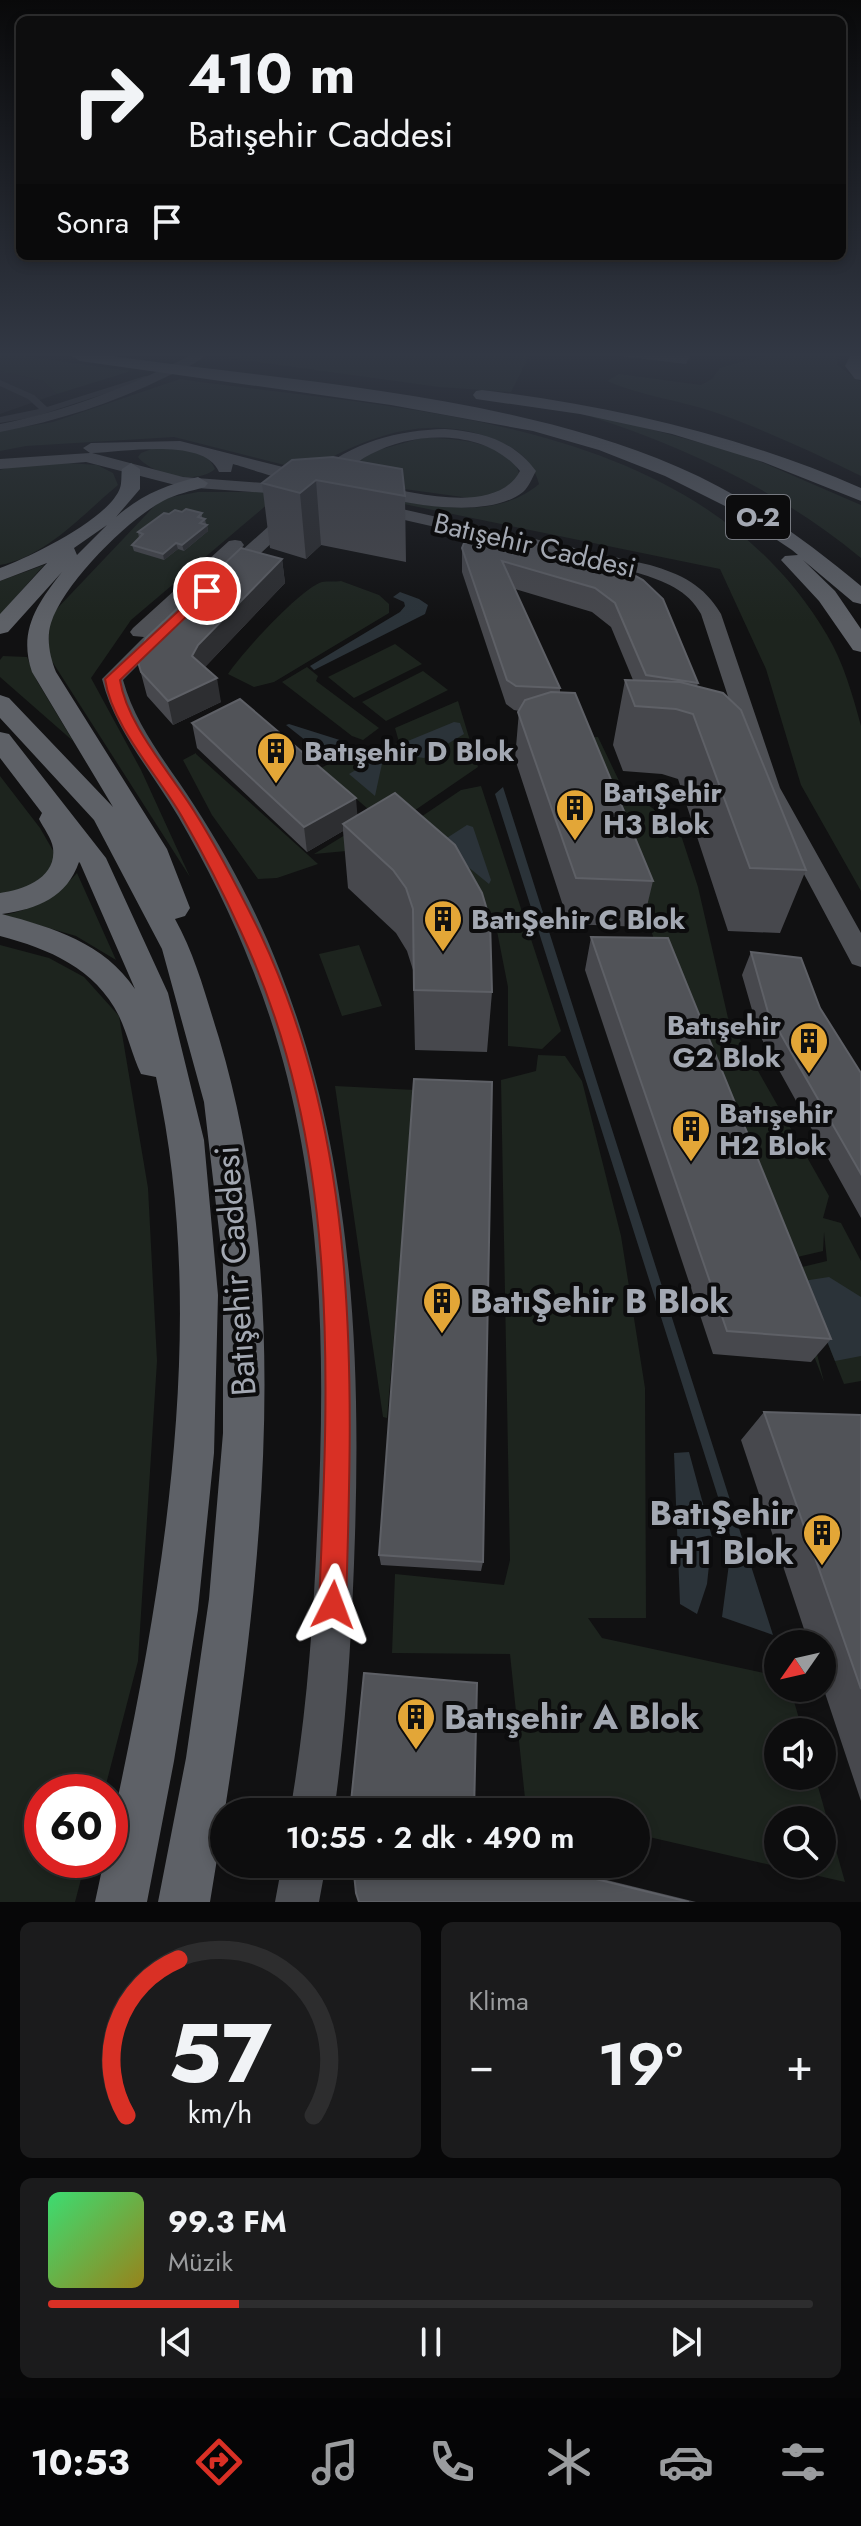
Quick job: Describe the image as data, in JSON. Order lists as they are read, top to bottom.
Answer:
{
  "streets": {
    "highway": ["O-2", "Batışehir Caddesi"]
  },
  "places": {
    "building": [
      "Batışehir D Blok",
      "BatıŞehir H3 Blok",
      "BatıŞehir C Blok",
      "Batışehir G2 Blok",
      "Batışehir H2 Blok",
      "BatıŞehir B Blok",
      "BatıŞehir H1 Blok",
      "Batışehir A Blok"
    ]
  },
  "north": "bottom left",
  "page": {
    "turn": ["410 m", "Batışehir Caddesi"],
    "then": "Sonra",
    "limit": "60",
    "trip": "10:55 · 2 dk · 490 m",
    "tile": "Klima",
    "heat": ["−", "19°", "+"],
    "song": ["99.3 FM", "Müzik"],
    "tabs": "10:53",
    "gauge": ["57", "km/h"]
  }
}
